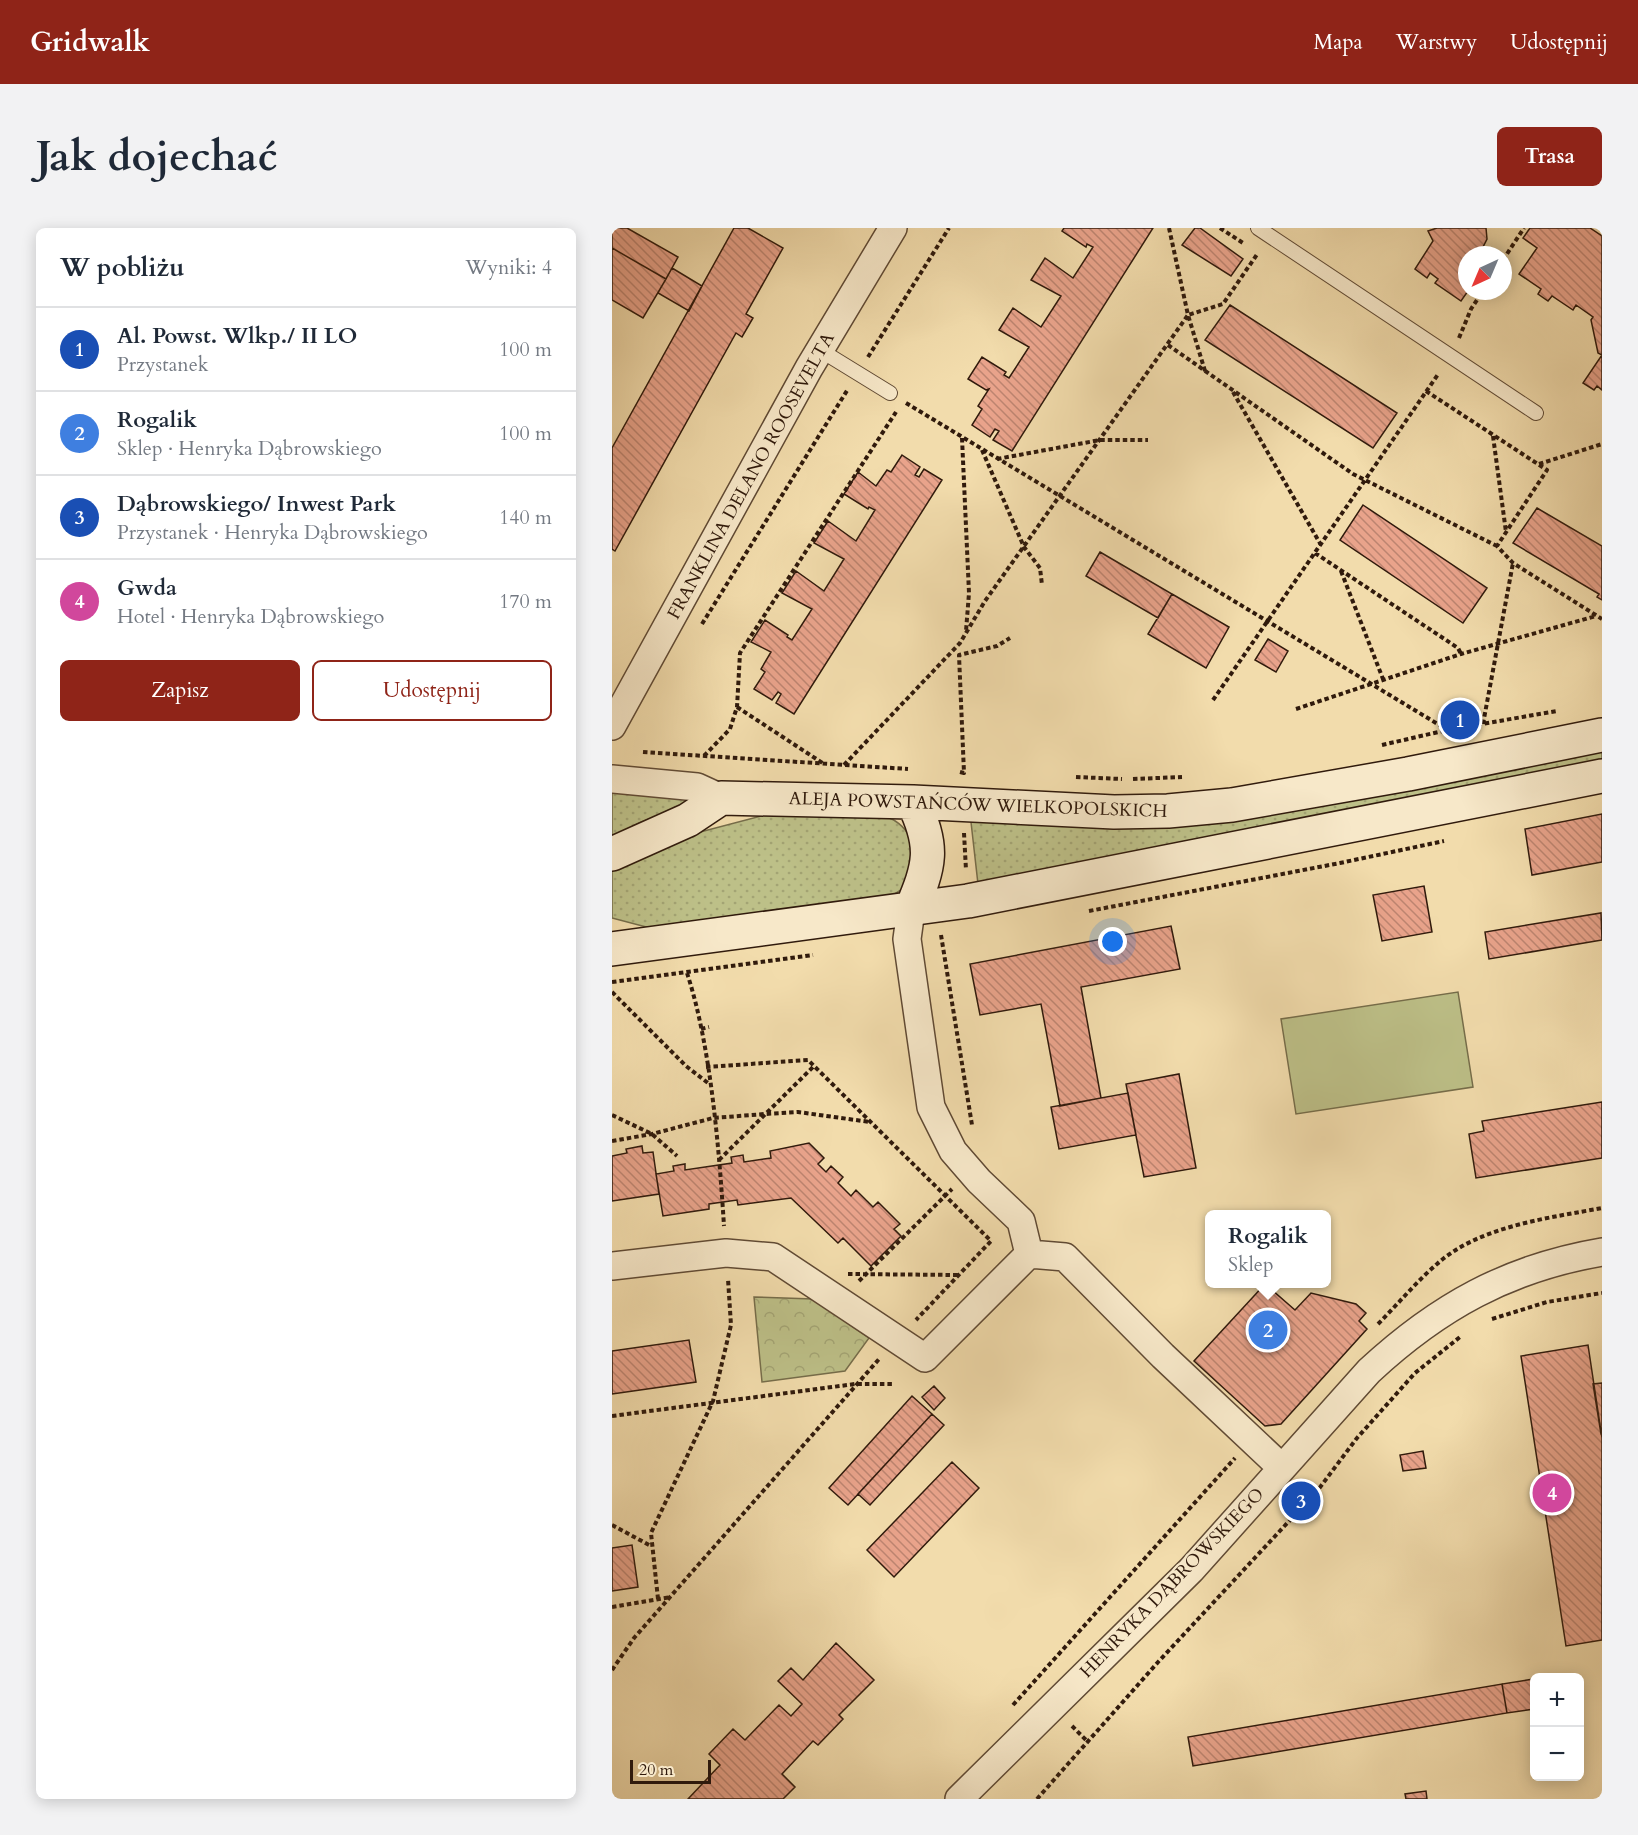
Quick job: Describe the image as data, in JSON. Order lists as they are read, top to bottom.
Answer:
{
  "streets": {
    "main road": ["ALEJA POWSTAŃCÓW WIELKOPOLSKICH"],
    "street": ["FRANKLINA DELANO ROOSEVELTA", "HENRYKA DĄBROWSKIEGO"]
  },
  "scale_bar": "20 m",
  "north": "bottom left",
  "page": {
    "header": "Gridwalk",
    "nav": ["Mapa", "Warstwy", "Udostępnij"],
    "buttons": [
      "Trasa",
      ["Zapisz", "Udostępnij"]
    ],
    "title": "Jak dojechać",
    "heading": ["W pobliżu", "Wyniki: 4"],
    "list": [
      {
        "mark": "1",
        "name": "Al. Powst. Wlkp./ II LO",
        "note": "Przystanek",
        "value": "100 m"
      },
      {
        "mark": "2",
        "name": "Rogalik",
        "note": "Sklep · Henryka Dąbrowskiego",
        "value": "100 m"
      },
      {
        "mark": "3",
        "name": "Dąbrowskiego/ Inwest Park",
        "note": "Przystanek · Henryka Dąbrowskiego",
        "value": "140 m"
      },
      {
        "mark": "4",
        "name": "Gwda",
        "note": "Hotel · Henryka Dąbrowskiego",
        "value": "170 m"
      }
    ],
    "pins": [
      "1",
      "2",
      "4",
      "3"
    ],
    "popup": ["Rogalik", "Sklep"],
    "map_buttons": ["+", "−"],
    "scale": "20 m"
  }
}
